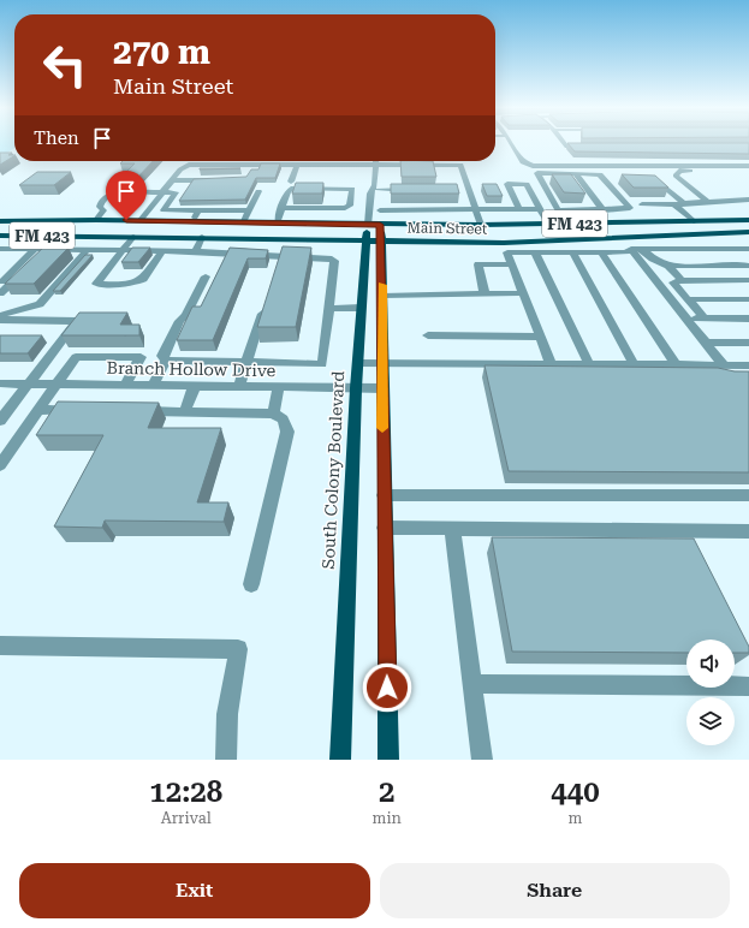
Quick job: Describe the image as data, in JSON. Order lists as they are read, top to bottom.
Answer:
{
  "streets": {
    "main road": ["FM 423", "Main Street", "South Colony Boulevard"],
    "street": ["Branch Hollow Drive"]
  },
  "crossings": [
    ["Main Street", "South Colony Boulevard"],
    ["Branch Hollow Drive", "South Colony Boulevard"]
  ],
  "page": {
    "turn": ["270 m", "Main Street"],
    "then": "Then",
    "eta": [
      "12:28",
      "Arrival",
      "2",
      "min",
      "440",
      "m"
    ],
    "buttons": ["Exit", "Share"]
  }
}
